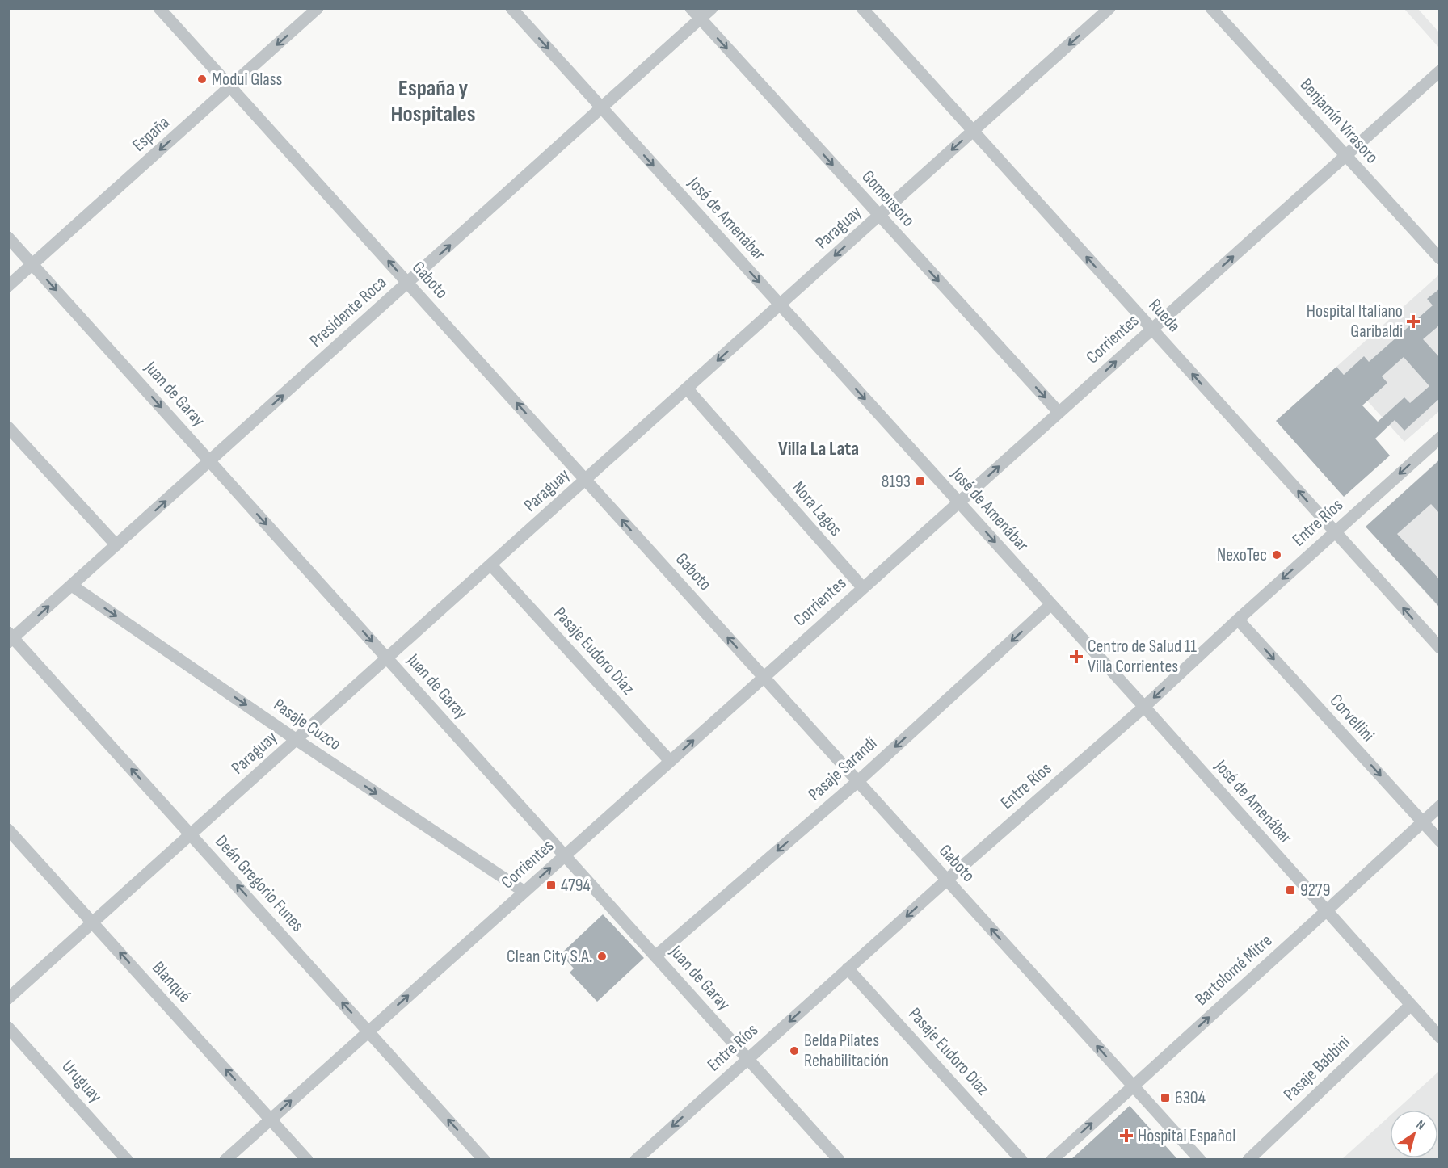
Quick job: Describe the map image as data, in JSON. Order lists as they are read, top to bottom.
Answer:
{
  "streets": {
    "street": [
      "Benjamín Virasoro",
      "España",
      "Gomensoro",
      "José de Amenábar",
      "Paraguay",
      "Gaboto",
      "Presidente Roca",
      "Rueda",
      "Corrientes",
      "Juan de Garay",
      "Nora Lagos",
      "Entre Ríos",
      "Pasaje Eudoro Díaz",
      "Corvellini",
      "Pasaje Cuzco",
      "Pasaje Sarandí",
      "Deán Gregorio Funes",
      "Bartolomé Mitre",
      "Blanqué",
      "Pasaje Babbini",
      "Uruguay"
    ]
  },
  "crossings": [
    ["Benjamín Virasoro", "Corrientes"],
    ["España", "Gaboto"],
    ["España", "Juan de Garay"],
    ["Gomensoro", "Paraguay"],
    ["Gomensoro", "Presidente Roca"],
    ["Gomensoro", "Corrientes"],
    ["José de Amenábar", "Paraguay"],
    ["José de Amenábar", "Presidente Roca"],
    ["José de Amenábar", "Corrientes"],
    ["José de Amenábar", "Entre Ríos"],
    ["José de Amenábar", "Pasaje Sarandí"],
    ["José de Amenábar", "Bartolomé Mitre"],
    ["José de Amenábar", "Pasaje Babbini"],
    ["Paraguay", "Gaboto"],
    ["Paraguay", "Rueda"],
    ["Paraguay", "Juan de Garay"],
    ["Paraguay", "Nora Lagos"],
    ["Paraguay", "Pasaje Eudoro Díaz"],
    ["Paraguay", "Pasaje Cuzco"],
    ["Paraguay", "Deán Gregorio Funes"],
    ["Paraguay", "Blanqué"],
    ["Gaboto", "Presidente Roca"],
    ["Gaboto", "Corrientes"],
    ["Gaboto", "Entre Ríos"],
    ["Gaboto", "Pasaje Sarandí"],
    ["Gaboto", "Bartolomé Mitre"],
    ["Presidente Roca", "Juan de Garay"],
    ["Presidente Roca", "Pasaje Cuzco"],
    ["Presidente Roca", "Deán Gregorio Funes"],
    ["Rueda", "Corrientes"],
    ["Rueda", "Entre Ríos"],
    ["Corrientes", "Juan de Garay"],
    ["Corrientes", "Nora Lagos"],
    ["Corrientes", "Pasaje Eudoro Díaz"],
    ["Corrientes", "Pasaje Cuzco"],
    ["Corrientes", "Deán Gregorio Funes"],
    ["Corrientes", "Blanqué"],
    ["Juan de Garay", "Entre Ríos"],
    ["Juan de Garay", "Pasaje Sarandí"],
    ["Entre Ríos", "Pasaje Eudoro Díaz"],
    ["Entre Ríos", "Corvellini"],
    ["Corvellini", "Bartolomé Mitre"]
  ],
  "one_way": [
    "España",
    "Gomensoro",
    "José de Amenábar",
    "Paraguay",
    "Gaboto",
    "Presidente Roca",
    "Rueda",
    "Corrientes",
    "Juan de Garay",
    "Entre Ríos",
    "Corvellini",
    "Pasaje Cuzco",
    "Pasaje Sarandí",
    "Deán Gregorio Funes",
    "Bartolomé Mitre",
    "Blanqué"
  ],
  "districts": ["España y Hospitales", "Villa La Lata"],
  "places": {
    "other": [
      "Modul Glass",
      "NexoTec",
      "Clean City S.A.",
      "Belda Pilates Rehabilitación"
    ],
    "health": ["Hospital Italiano Garibaldi", "Centro de Salud 11 Villa Corrientes", "Hospital Español"],
    "transit": [
      "8193",
      "4794",
      "9279",
      "6304"
    ]
  },
  "north": "top right"
}
